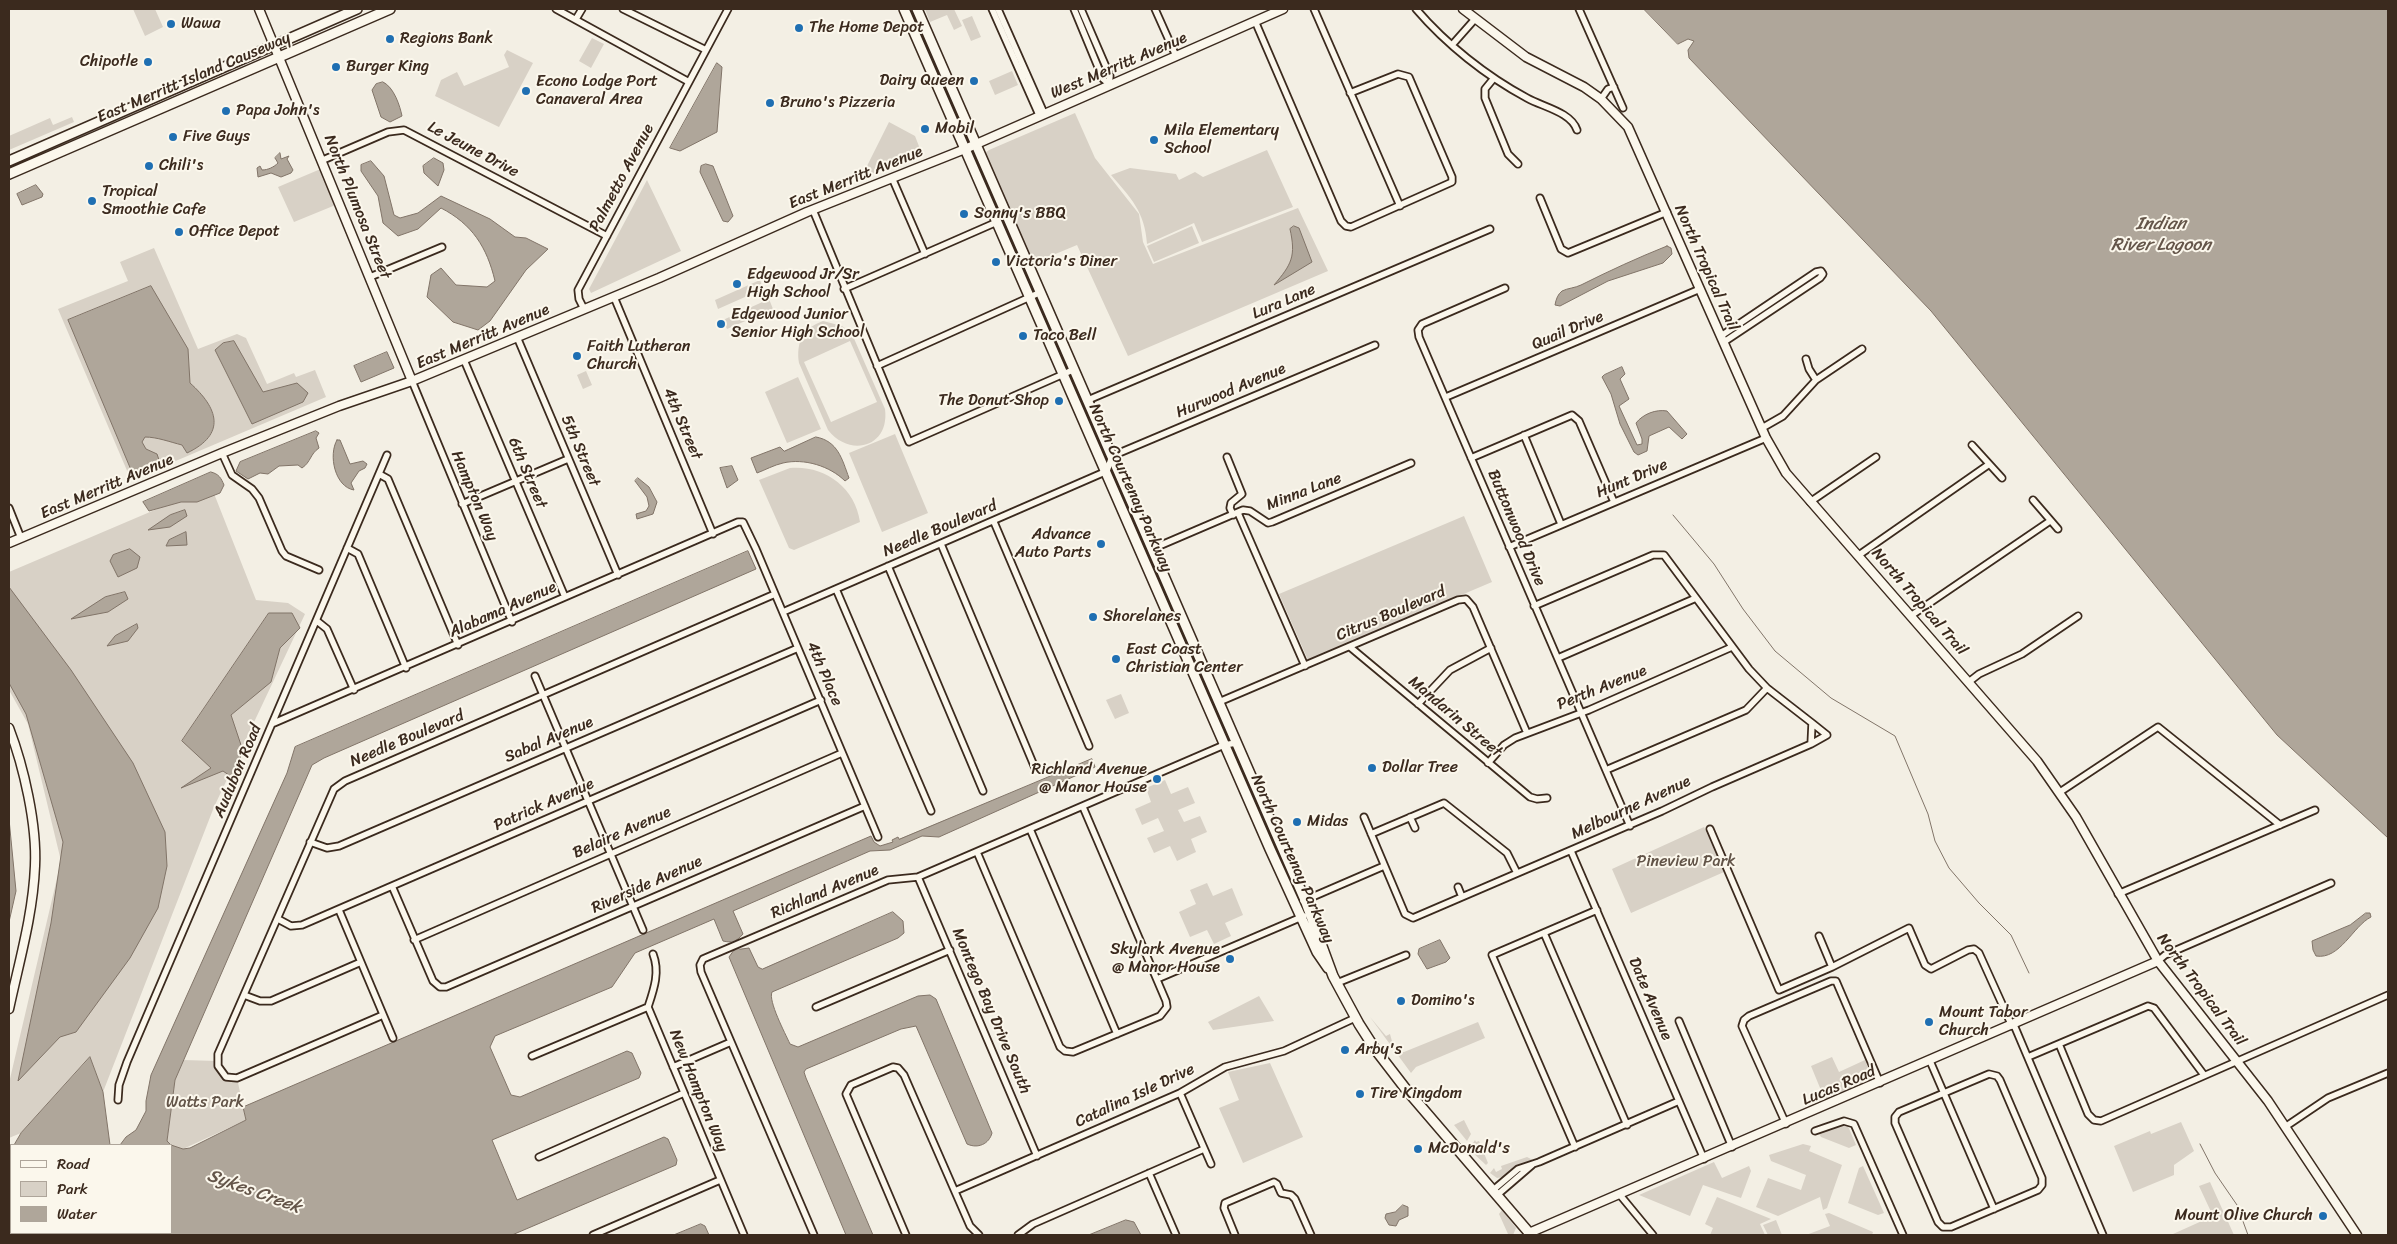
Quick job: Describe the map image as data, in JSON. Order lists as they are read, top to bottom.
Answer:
{
  "streets": {
    "main road": ["East Merritt Island Causeway", "North Courtenay Parkway"],
    "street": [
      "West Merritt Avenue",
      "Le Jeune Drive",
      "Palmetto Avenue",
      "East Merritt Avenue",
      "North Plumosa Street",
      "North Tropical Trail",
      "Lura Lane",
      "Quail Drive",
      "Hurwood Avenue",
      "4th Street",
      "5th Street",
      "6th Street",
      "Hunt Drive",
      "Minna Lane",
      "Hampton Way",
      "Buttonwood Drive",
      "Needle Boulevard",
      "Alabama Avenue",
      "Citrus Boulevard",
      "4th Place",
      "Perth Avenue",
      "Mandarin Street",
      "Sabal Avenue",
      "Audubon Road",
      "Patrick Avenue",
      "Melbourne Avenue",
      "Belaire Avenue",
      "Riverside Avenue",
      "Richland Avenue",
      "Date Avenue",
      "Montego Bay Drive South",
      "Lucas Road",
      "New Hampton Way",
      "Catalina Isle Drive"
    ]
  },
  "crossings": [
    ["West Merritt Avenue", "East Merritt Avenue"],
    ["West Merritt Avenue", "North Courtenay Parkway"],
    ["East Merritt Island Causeway", "North Plumosa Street"],
    ["Le Jeune Drive", "Palmetto Avenue"],
    ["Le Jeune Drive", "North Plumosa Street"],
    ["Palmetto Avenue", "East Merritt Avenue"],
    ["East Merritt Avenue", "North Plumosa Street"],
    ["East Merritt Avenue", "4th Street"],
    ["East Merritt Avenue", "5th Street"],
    ["East Merritt Avenue", "6th Street"],
    ["East Merritt Avenue", "North Courtenay Parkway"],
    ["East Merritt Avenue", "Hampton Way"],
    ["North Plumosa Street", "Hampton Way"],
    ["North Tropical Trail", "Quail Drive"],
    ["North Tropical Trail", "Hunt Drive"],
    ["North Tropical Trail", "Lucas Road"],
    ["Lura Lane", "North Courtenay Parkway"],
    ["Quail Drive", "Buttonwood Drive"],
    ["Hurwood Avenue", "North Courtenay Parkway"],
    ["4th Street", "Alabama Avenue"],
    ["5th Street", "Alabama Avenue"],
    ["6th Street", "Alabama Avenue"],
    ["Hunt Drive", "Buttonwood Drive"],
    ["North Courtenay Parkway", "Needle Boulevard"],
    ["North Courtenay Parkway", "Citrus Boulevard"],
    ["North Courtenay Parkway", "Richland Avenue"],
    ["North Courtenay Parkway", "Lucas Road"],
    ["North Courtenay Parkway", "Catalina Isle Drive"],
    ["Hampton Way", "Alabama Avenue"],
    ["Buttonwood Drive", "Perth Avenue"],
    ["Buttonwood Drive", "Melbourne Avenue"],
    ["Needle Boulevard", "4th Place"],
    ["Needle Boulevard", "Sabal Avenue"],
    ["Needle Boulevard", "Patrick Avenue"],
    ["Alabama Avenue", "4th Place"],
    ["Alabama Avenue", "Audubon Road"],
    ["Citrus Boulevard", "Perth Avenue"],
    ["Citrus Boulevard", "Mandarin Street"],
    ["4th Place", "Sabal Avenue"],
    ["4th Place", "Patrick Avenue"],
    ["4th Place", "Belaire Avenue"],
    ["4th Place", "Riverside Avenue"],
    ["Perth Avenue", "Mandarin Street"],
    ["Melbourne Avenue", "Date Avenue"],
    ["Belaire Avenue", "Riverside Avenue"],
    ["Richland Avenue", "Montego Bay Drive South"],
    ["Date Avenue", "Lucas Road"],
    ["Montego Bay Drive South", "Catalina Isle Drive"]
  ],
  "water": ["Indian River Lagoon", "Sykes Creek"],
  "parks": ["Pineview Park", "Watts Park"],
  "places": [
    "Wawa",
    "The Home Depot",
    "Regions Bank",
    "Chipotle",
    "Burger King",
    "Dairy Queen",
    "Econo Lodge Port Canaveral Area",
    "Bruno's Pizzeria",
    "Papa John's",
    "Mobil",
    "Five Guys",
    "Mila Elementary School",
    "Chili's",
    "Tropical Smoothie Cafe",
    "Sonny's BBQ",
    "Office Depot",
    "Victoria's Diner",
    "Edgewood Jr/Sr High School",
    "Edgewood Junior Senior High School",
    "Taco Bell",
    "Faith Lutheran Church",
    "The Donut Shop",
    "Advance Auto Parts",
    "Shorelanes",
    "East Coast Christian Center",
    "Dollar Tree",
    "Richland Avenue @ Manor House",
    "Midas",
    "Skylark Avenue @ Manor House",
    "Domino's",
    "Mount Tabor Church",
    "Arby's",
    "Tire Kingdom",
    "McDonald's",
    "Mount Olive Church"
  ],
  "legend": ["Road", "Park", "Water"]
}
